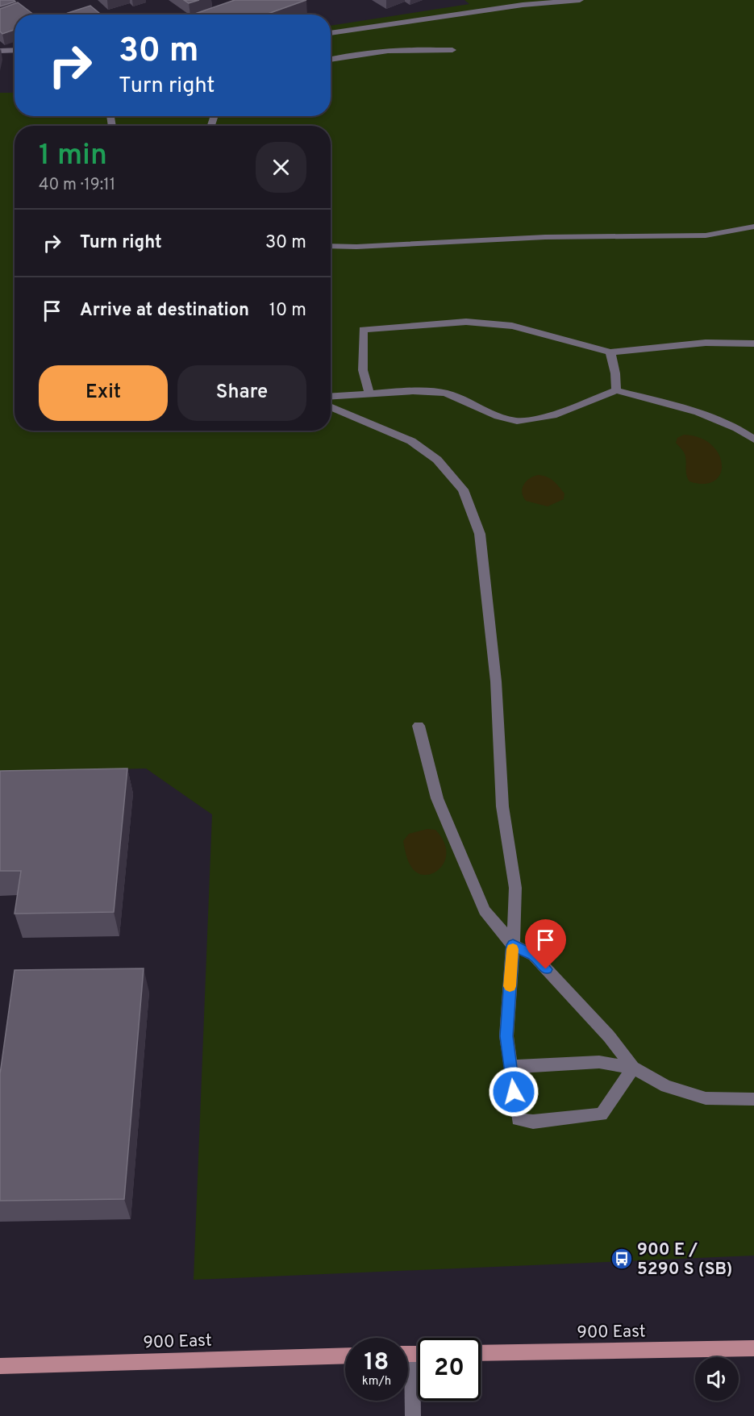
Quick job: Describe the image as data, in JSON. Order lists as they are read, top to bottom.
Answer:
{
  "streets": {
    "main road": ["900 East"]
  },
  "places": {
    "bus stop": ["900 E / 5290 S (SB)"]
  },
  "page": {
    "turn": ["30 m", "Turn right"],
    "heading": ["1 min", "40 m · 19:11"],
    "list": [
      {
        "name": "Turn right",
        "value": "30 m"
      },
      {
        "name": "Arrive at destination",
        "value": "10 m"
      }
    ],
    "buttons": ["Exit", "Share"],
    "speed": "18 km/h",
    "limit": "20"
  }
}
